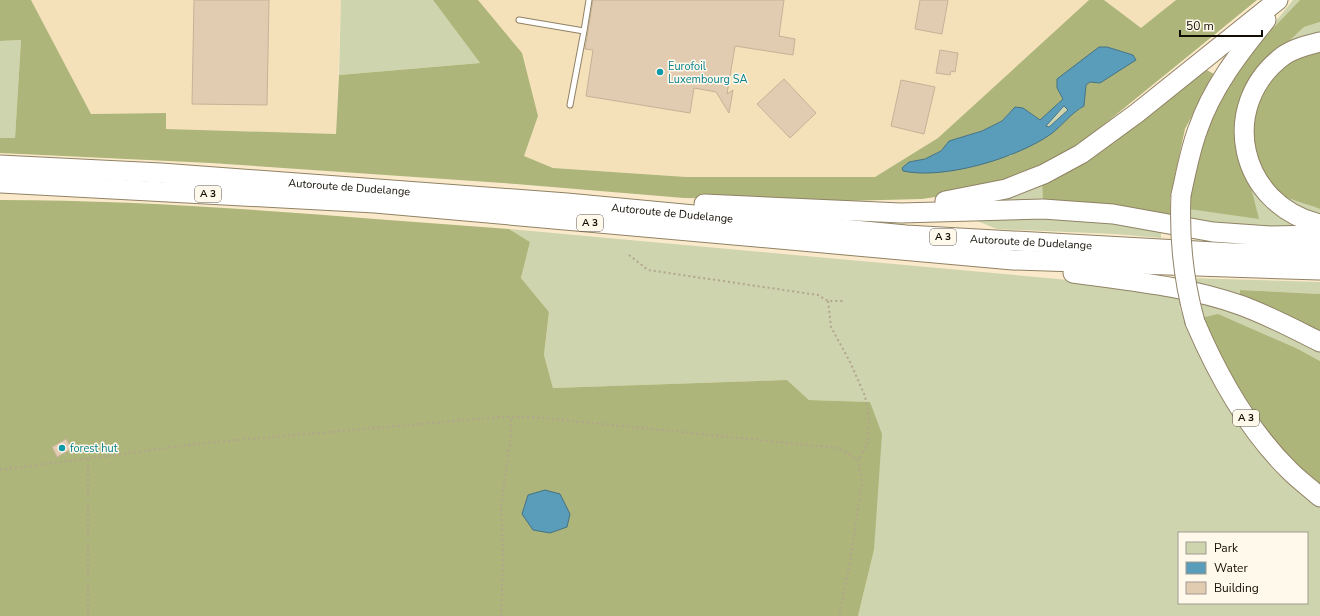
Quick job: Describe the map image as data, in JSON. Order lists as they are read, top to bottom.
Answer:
{
  "streets": {
    "highway": ["Autoroute de Dudelange", "A 3"]
  },
  "crossings": [
    ["Autoroute de Dudelange", "A 3"]
  ],
  "places": ["Eurofoil Luxembourg SA", "forest hut"],
  "legend": ["Park", "Water", "Building"],
  "scale_bar": "50 m"
}
